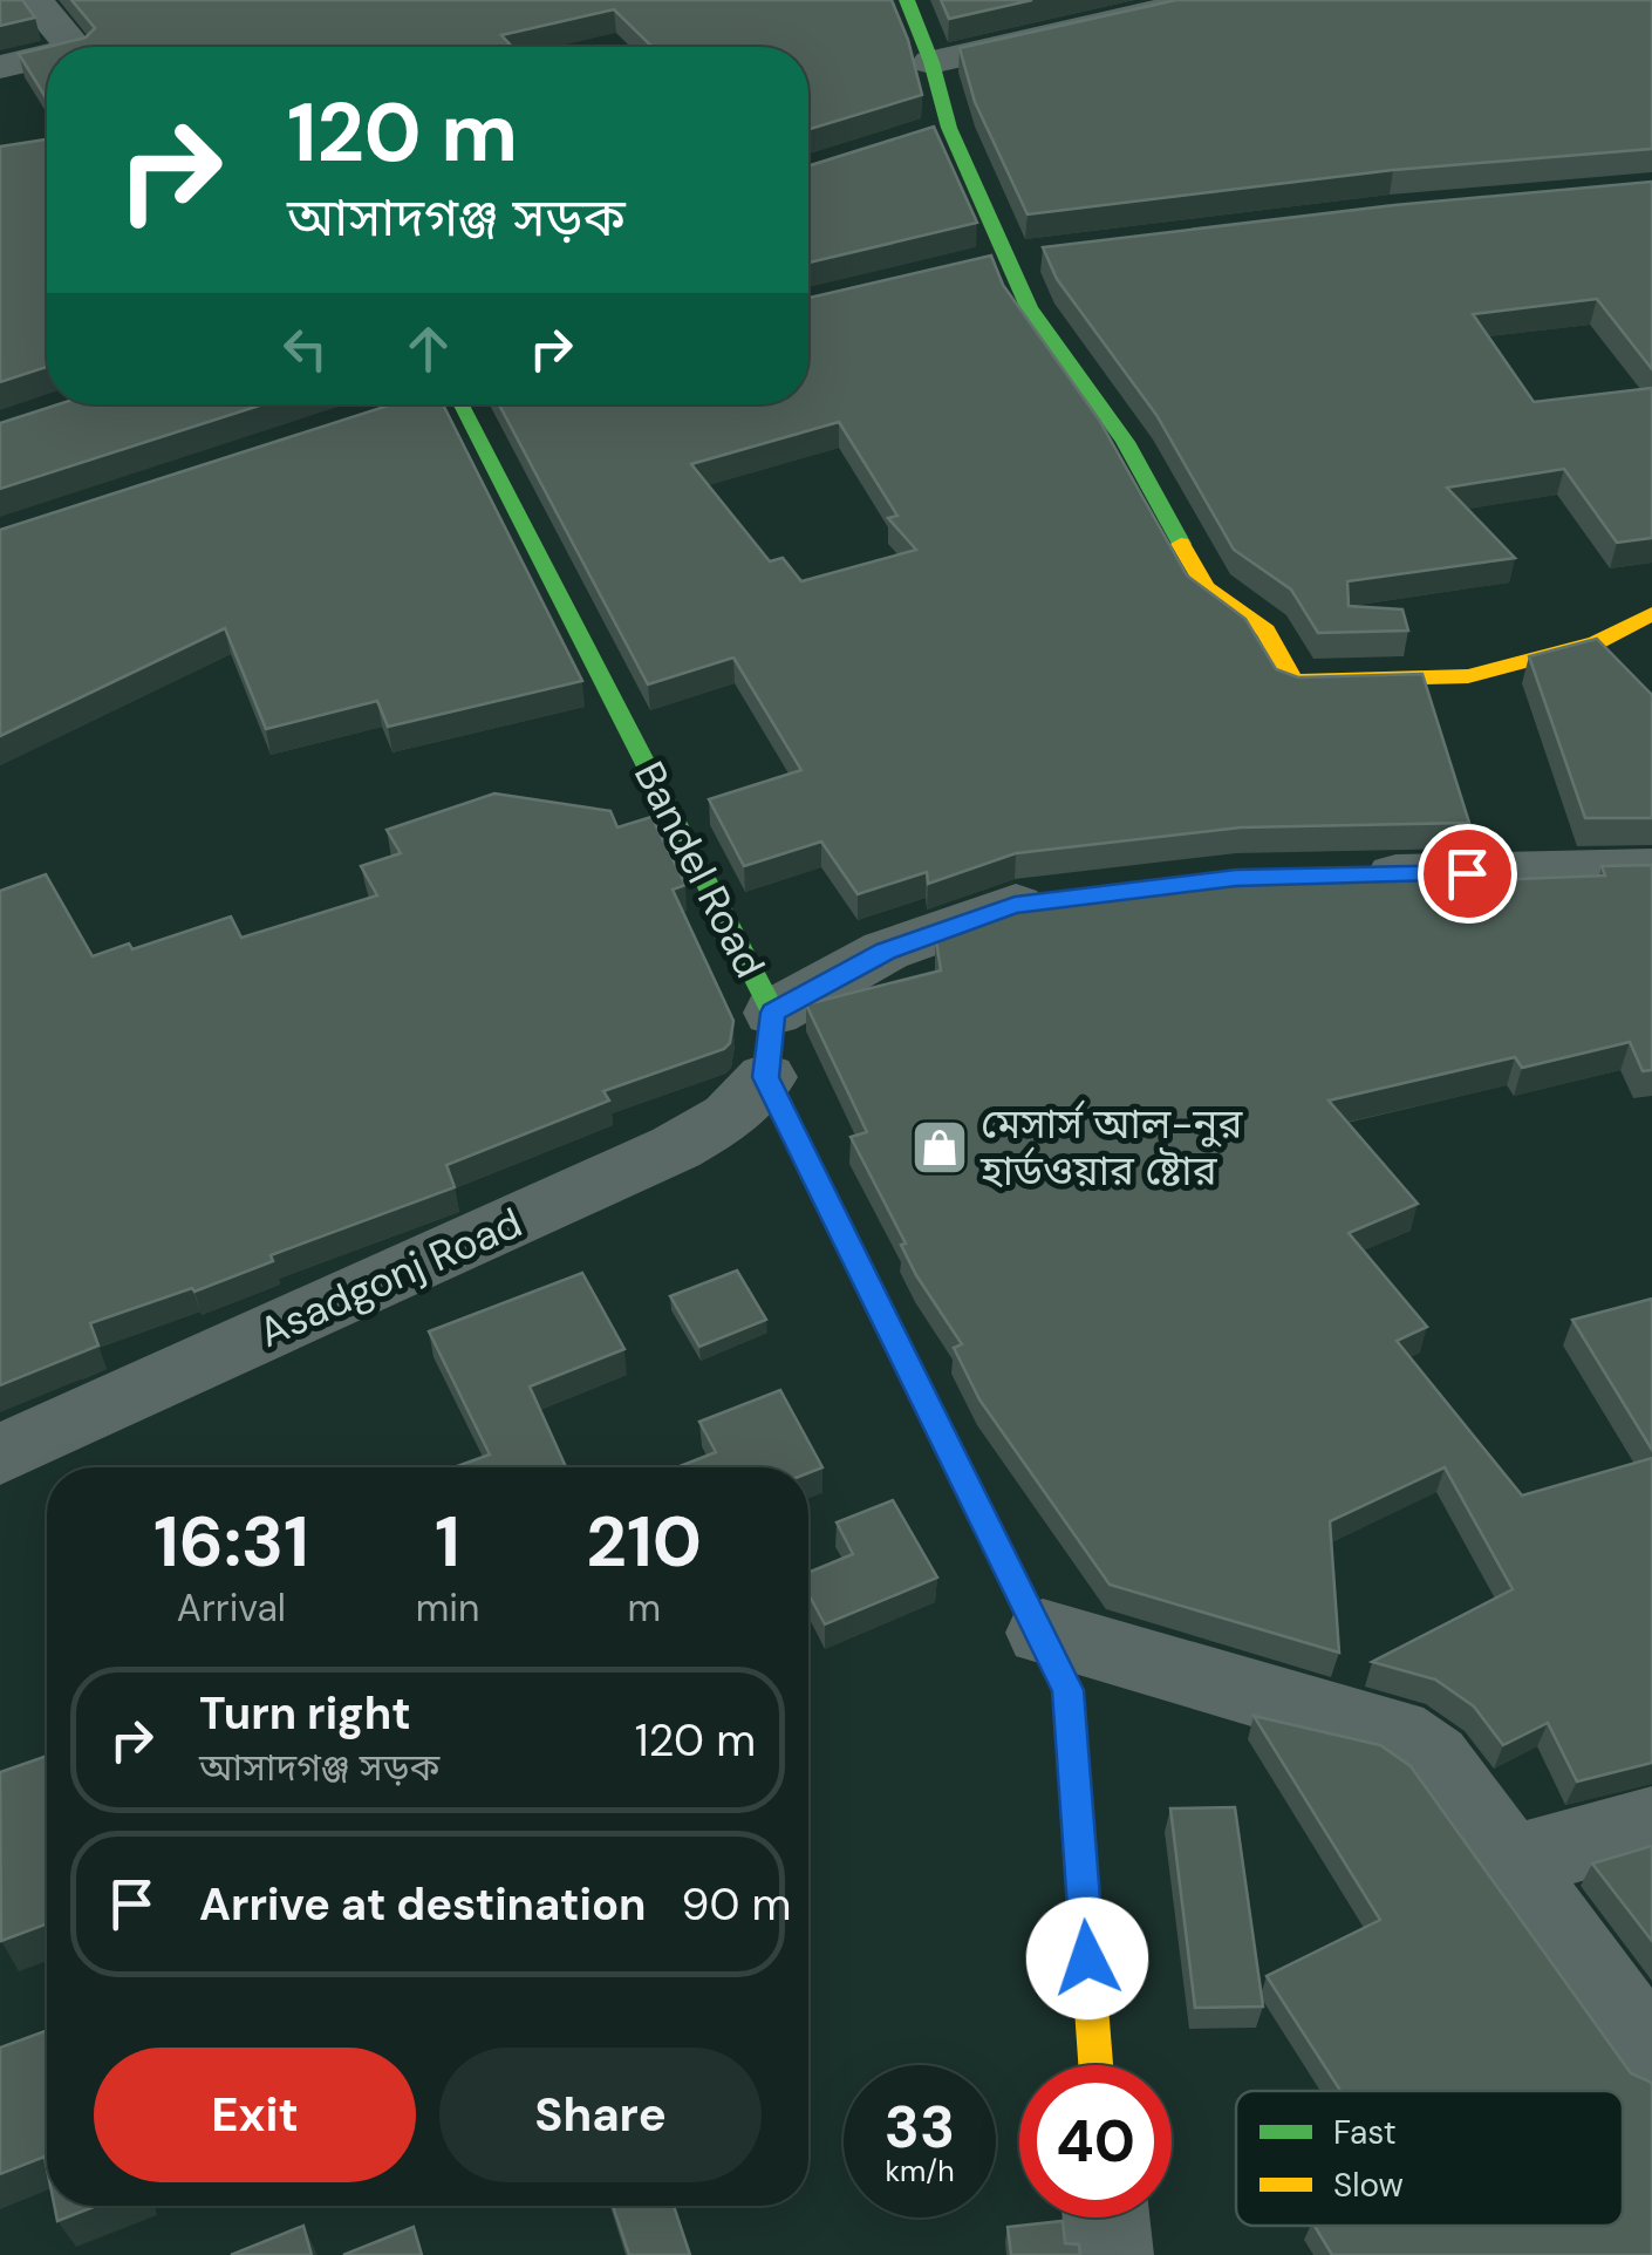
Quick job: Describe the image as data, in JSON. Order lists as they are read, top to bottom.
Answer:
{
  "streets": {
    "street": ["Bandel Road", "Asadgonj Road"]
  },
  "crossings": [
    ["Bandel Road", "Asadgonj Road"]
  ],
  "places": {
    "shop": ["মেসার্স আল-নুর হার্ডওয়ার ষ্টোর"]
  },
  "legend": ["Fast", "Slow"],
  "page": {
    "turn": ["120 m", "আসাদগঞ্জ সড়ক"],
    "eta": [
      "16:31",
      "Arrival",
      "1",
      "min",
      "210",
      "m"
    ],
    "list": [
      {
        "name": "Turn right",
        "note": "আসাদগঞ্জ সড়ক",
        "value": "120 m"
      },
      {
        "name": "Arrive at destination",
        "value": "90 m"
      }
    ],
    "buttons": ["Exit", "Share"],
    "speed": "33 km/h",
    "limit": "40"
  }
}
